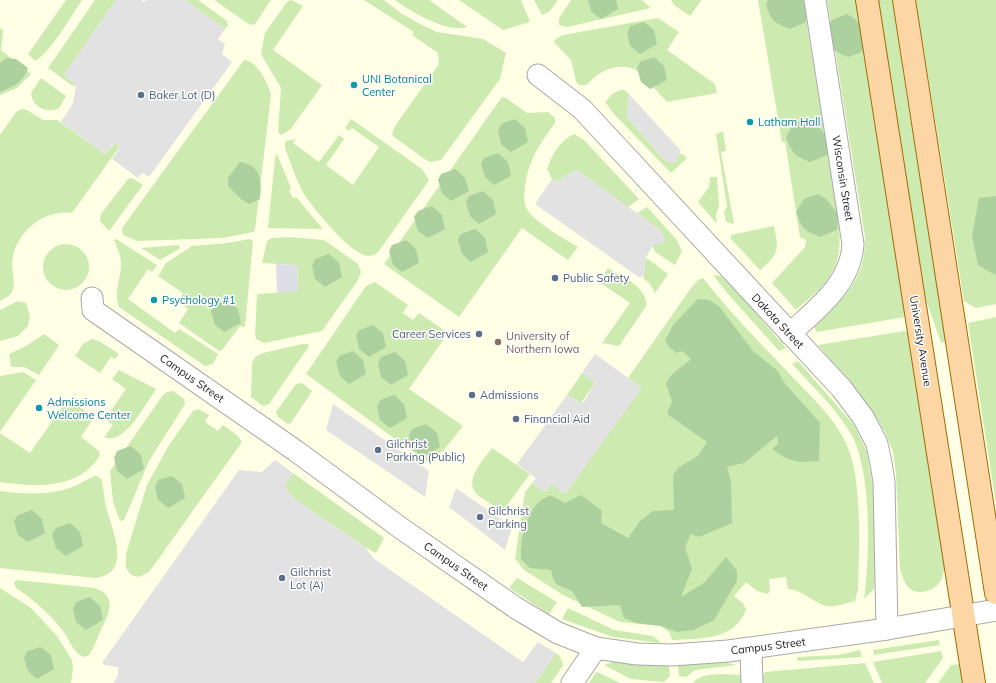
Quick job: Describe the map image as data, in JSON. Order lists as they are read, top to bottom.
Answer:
{
  "streets": {
    "main road": ["University Avenue"],
    "street": ["Wisconsin Street", "Dakota Street", "Campus Street"]
  },
  "crossings": [
    ["Wisconsin Street", "Dakota Street"],
    ["Dakota Street", "Campus Street"],
    ["University Avenue", "Campus Street"]
  ],
  "places": [
    "UNI Botanical Center",
    "Baker Lot (D)",
    "Latham Hall",
    "Public Safety",
    "Psychology #1",
    "Career Services",
    "University of Northern Iowa",
    "Admissions",
    "Admissions Welcome Center",
    "Financial Aid",
    "Gilchrist Parking (Public)",
    "Gilchrist Parking",
    "Gilchrist Lot (A)"
  ]
}
